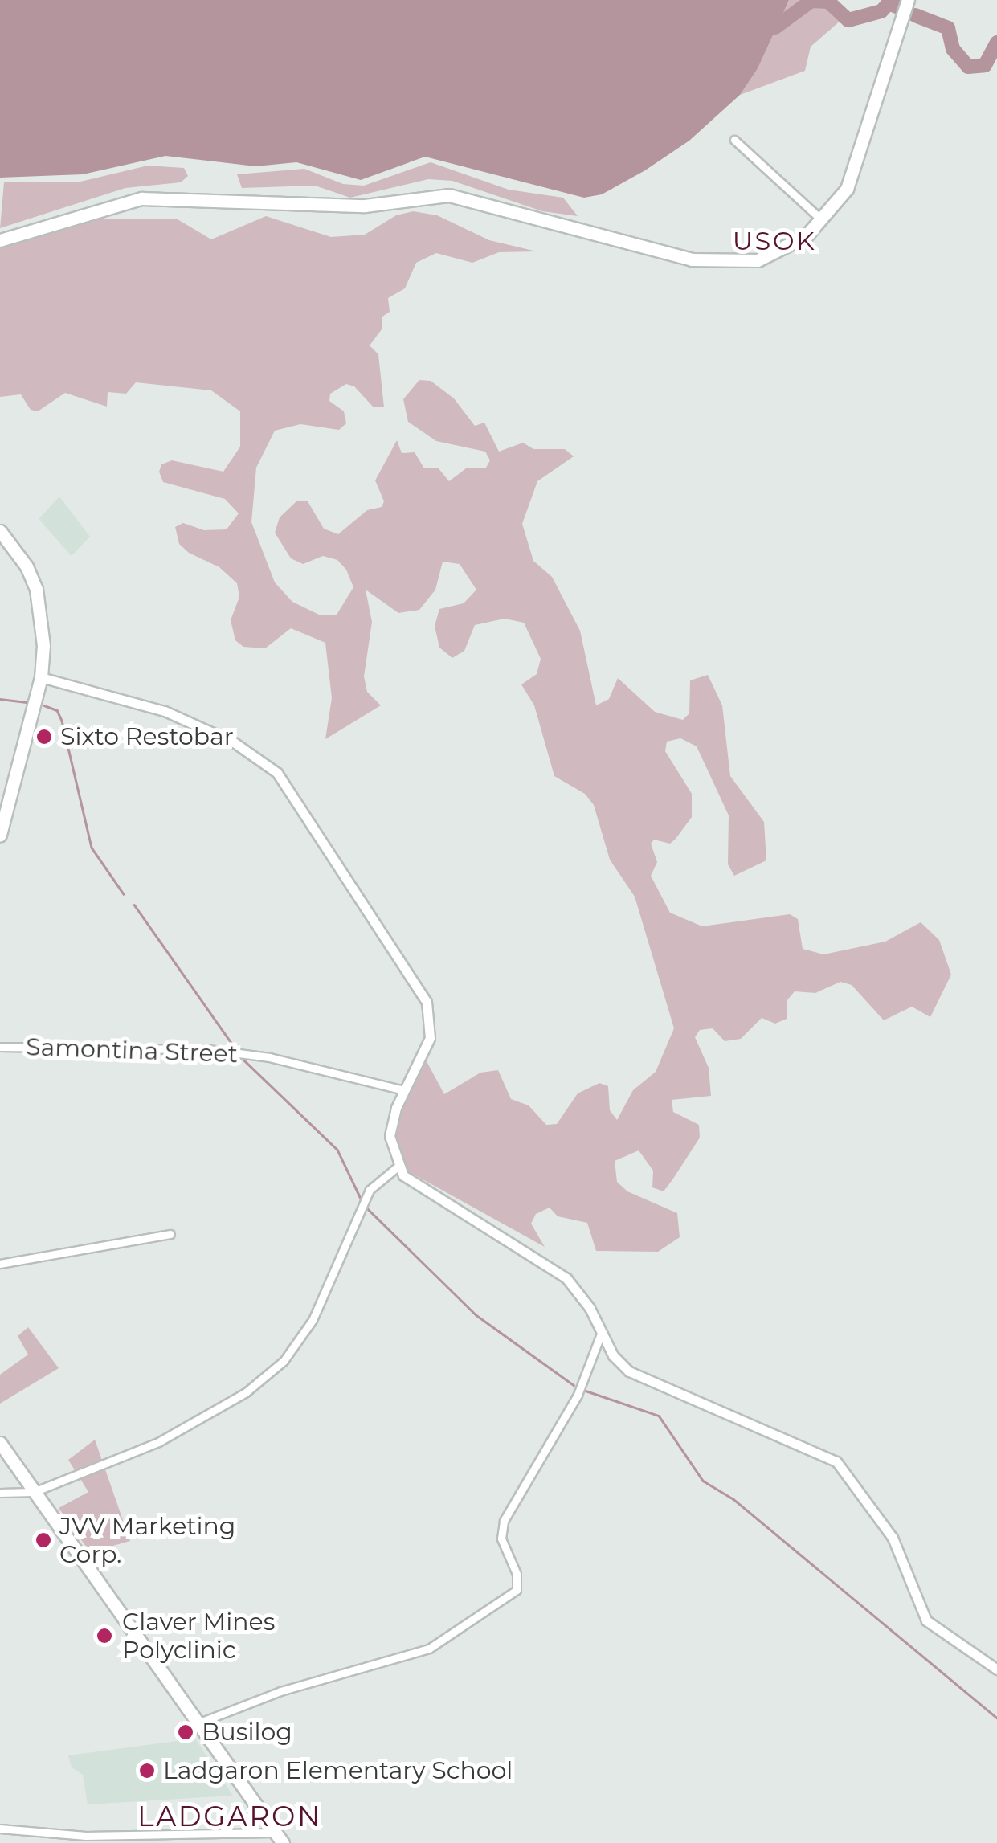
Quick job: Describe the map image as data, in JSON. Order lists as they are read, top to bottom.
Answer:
{
  "streets": {
    "street": ["Samontina Street"]
  },
  "districts": ["USOK", "LADGARON"],
  "places": [
    "Sixto Restobar",
    "JVV Marketing Corp.",
    "Claver Mines Polyclinic",
    "Busilog",
    "Ladgaron Elementary School"
  ]
}
